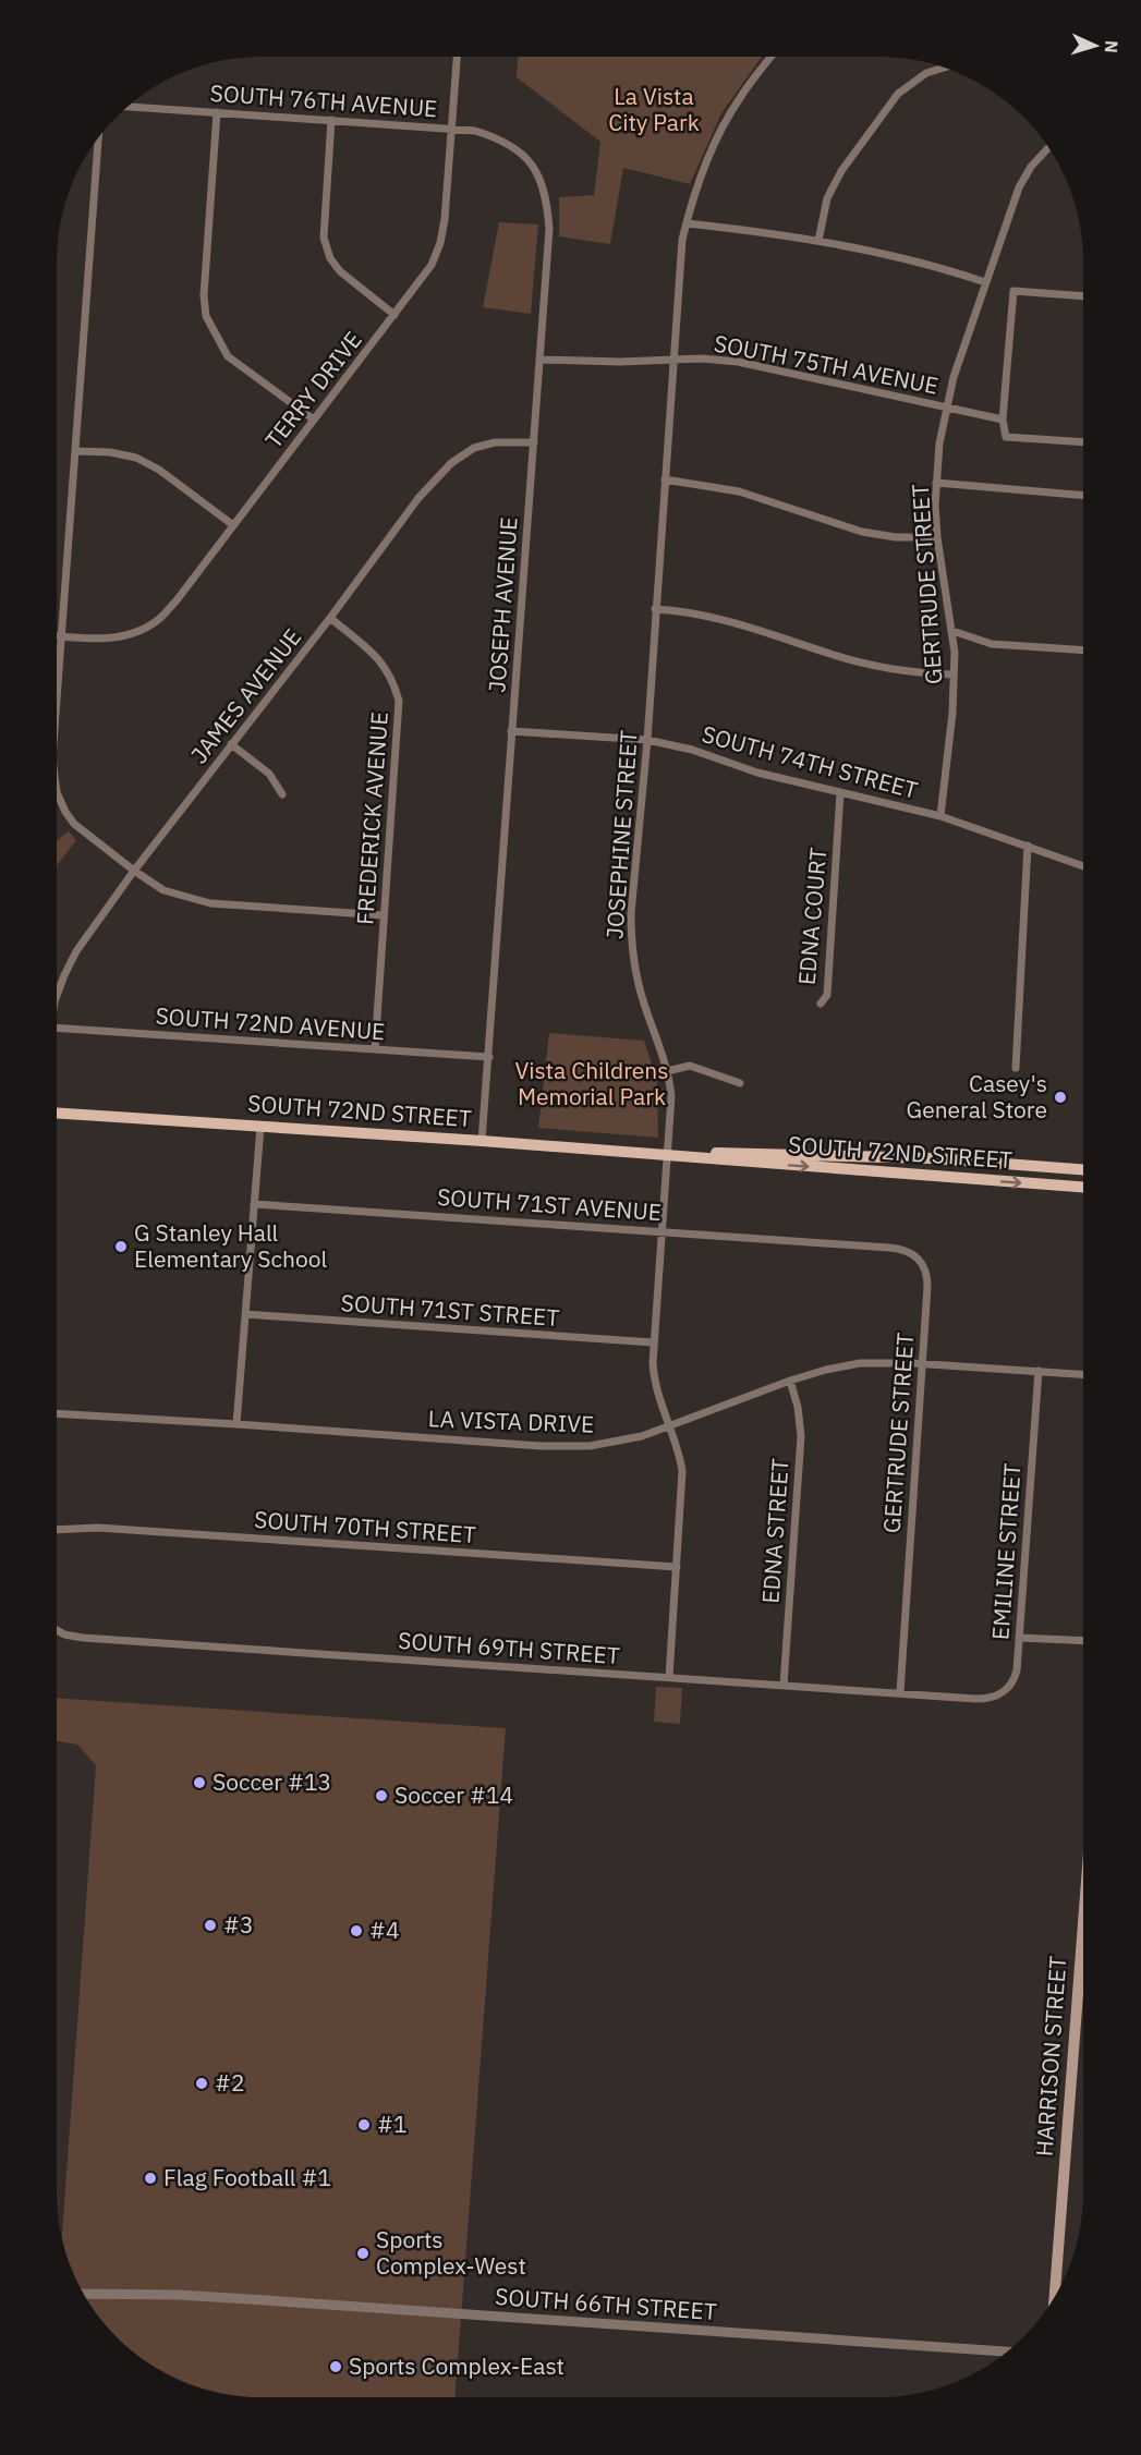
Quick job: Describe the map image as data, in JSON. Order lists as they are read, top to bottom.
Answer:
{
  "streets": {
    "main road": ["SOUTH 72ND STREET", "HARRISON STREET"],
    "street": [
      "SOUTH 76TH AVENUE",
      "SOUTH 75TH AVENUE",
      "TERRY DRIVE",
      "GERTRUDE STREET",
      "JOSEPH AVENUE",
      "JAMES AVENUE",
      "SOUTH 74TH STREET",
      "FREDERICK AVENUE",
      "JOSEPHINE STREET",
      "EDNA COURT",
      "SOUTH 72ND AVENUE",
      "SOUTH 71ST AVENUE",
      "SOUTH 71ST STREET",
      "LA VISTA DRIVE",
      "SOUTH 70TH STREET",
      "EDNA STREET",
      "EMILINE STREET",
      "SOUTH 69TH STREET",
      "SOUTH 66TH STREET"
    ]
  },
  "crossings": [
    ["SOUTH 76TH AVENUE", "TERRY DRIVE"],
    ["SOUTH 76TH AVENUE", "JOSEPH AVENUE"],
    ["SOUTH 75TH AVENUE", "GERTRUDE STREET"],
    ["SOUTH 75TH AVENUE", "JOSEPH AVENUE"],
    ["SOUTH 75TH AVENUE", "JOSEPHINE STREET"],
    ["TERRY DRIVE", "JOSEPH AVENUE"],
    ["GERTRUDE STREET", "SOUTH 74TH STREET"],
    ["GERTRUDE STREET", "SOUTH 71ST AVENUE"],
    ["GERTRUDE STREET", "LA VISTA DRIVE"],
    ["GERTRUDE STREET", "SOUTH 69TH STREET"],
    ["JOSEPH AVENUE", "JAMES AVENUE"],
    ["JOSEPH AVENUE", "SOUTH 74TH STREET"],
    ["JOSEPH AVENUE", "SOUTH 72ND AVENUE"],
    ["JOSEPH AVENUE", "SOUTH 72ND STREET"],
    ["JAMES AVENUE", "FREDERICK AVENUE"],
    ["SOUTH 74TH STREET", "JOSEPHINE STREET"],
    ["SOUTH 74TH STREET", "EDNA COURT"],
    ["FREDERICK AVENUE", "SOUTH 72ND AVENUE"],
    ["JOSEPHINE STREET", "SOUTH 72ND STREET"],
    ["JOSEPHINE STREET", "SOUTH 71ST AVENUE"],
    ["JOSEPHINE STREET", "SOUTH 71ST STREET"],
    ["JOSEPHINE STREET", "LA VISTA DRIVE"],
    ["JOSEPHINE STREET", "SOUTH 70TH STREET"],
    ["JOSEPHINE STREET", "SOUTH 69TH STREET"],
    ["LA VISTA DRIVE", "EDNA STREET"],
    ["LA VISTA DRIVE", "EMILINE STREET"],
    ["EDNA STREET", "SOUTH 69TH STREET"],
    ["EMILINE STREET", "SOUTH 69TH STREET"]
  ],
  "parks": ["La Vista City Park", "Vista Childrens Memorial Park"],
  "places": [
    "Casey's General Store",
    "G Stanley Hall Elementary School",
    "Soccer #13",
    "Soccer #14",
    "#3",
    "#4",
    "#2",
    "#1",
    "Flag Football #1",
    "Sports Complex-West",
    "Sports Complex-East"
  ],
  "north": "right"
}
